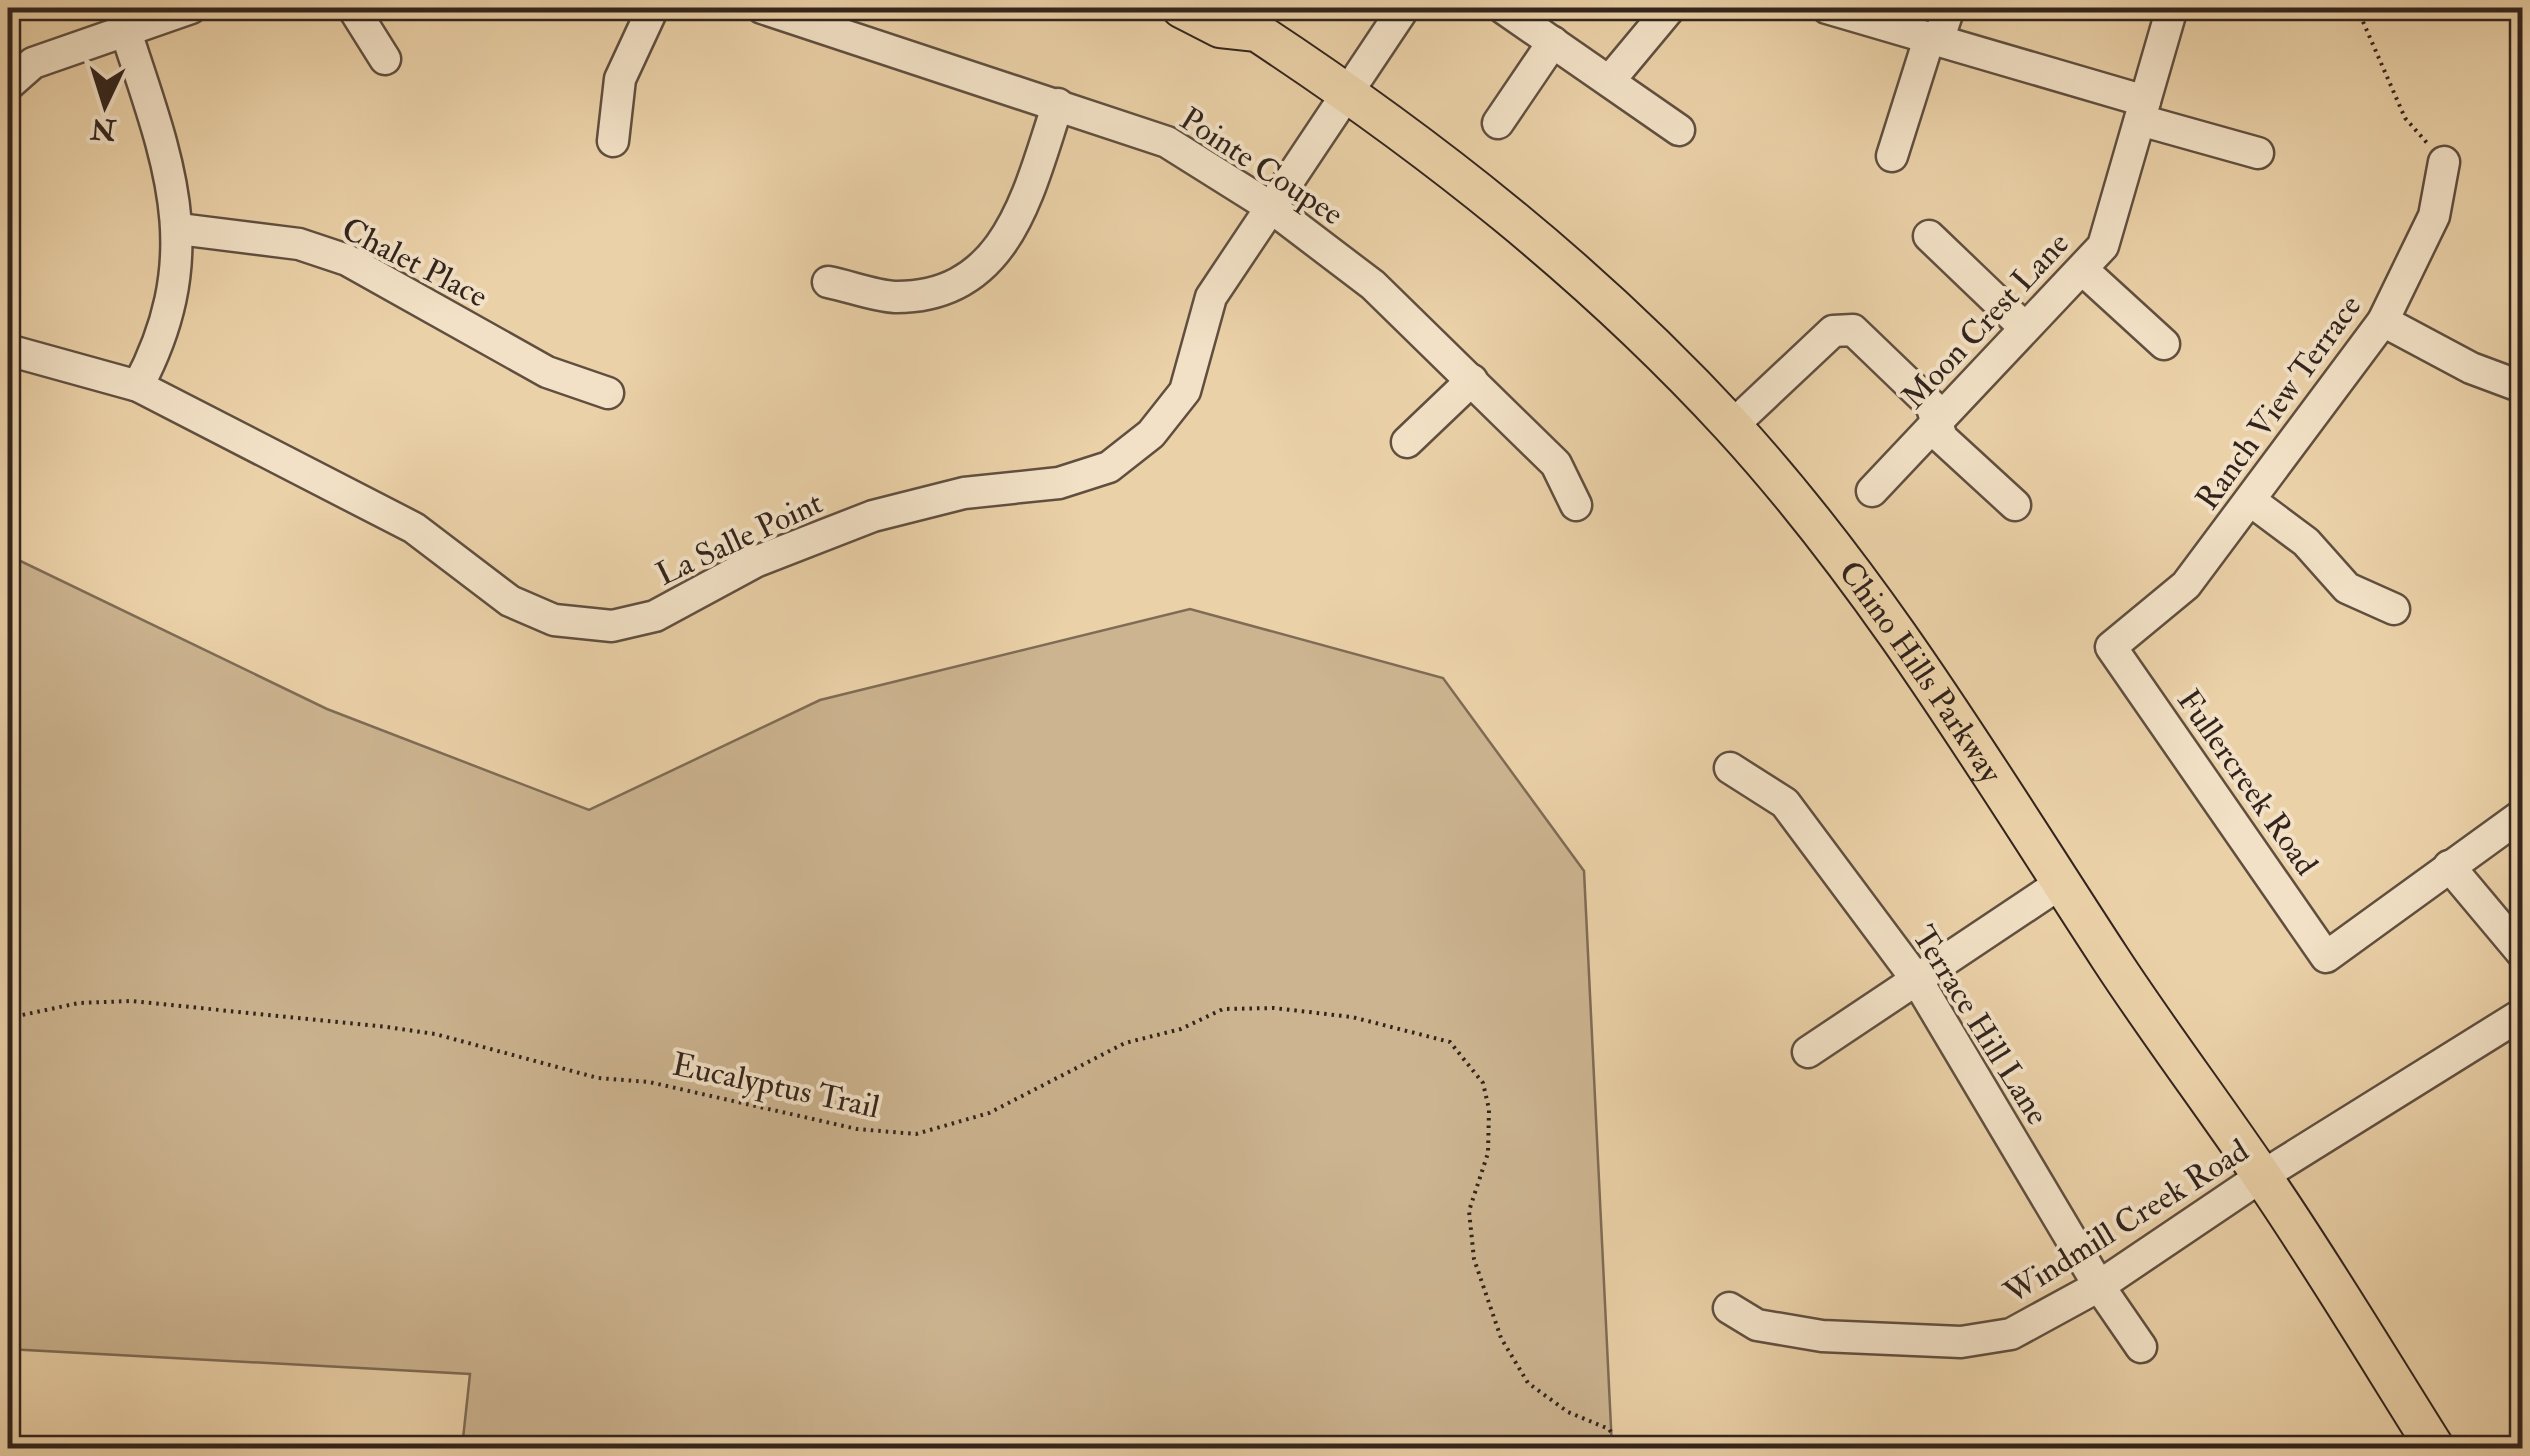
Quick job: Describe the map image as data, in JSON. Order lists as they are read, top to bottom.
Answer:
{
  "streets": {
    "main road": ["Chino Hills Parkway"],
    "street": [
      "Pointe Coupee",
      "Chalet Place",
      "Moon Crest Lane",
      "Ranch View Terrace",
      "La Salle Point",
      "Fullercreek Road",
      "Terrace Hill Lane",
      "Windmill Creek Road"
    ],
    "path": ["Eucalyptus Trail"]
  },
  "crossings": [
    ["Pointe Coupee", "La Salle Point"],
    ["Ranch View Terrace", "Fullercreek Road"],
    ["La Salle Point", "Chino Hills Parkway"],
    ["Chino Hills Parkway", "Windmill Creek Road"],
    ["Terrace Hill Lane", "Windmill Creek Road"]
  ],
  "north": "bottom"
}
